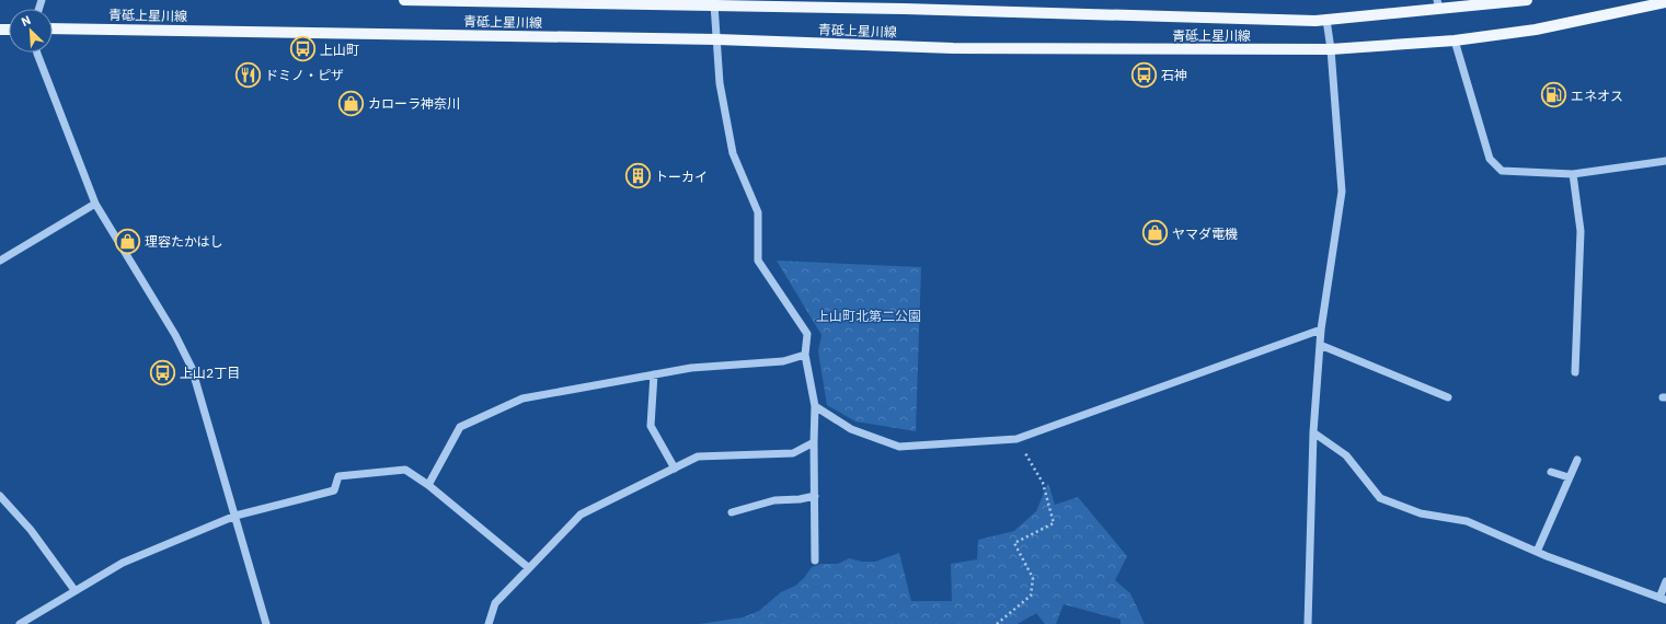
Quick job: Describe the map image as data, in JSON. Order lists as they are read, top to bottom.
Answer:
{
  "streets": {
    "main road": ["青砥上星川線"]
  },
  "parks": ["上山町北第二公園"],
  "places": {
    "bus stop": ["上山町", "石神", "上山2丁目"],
    "restaurant": ["ドミノ・ピザ"],
    "fuel station": ["エネオス"],
    "shop": ["カローラ神奈川", "ヤマダ電機", "理容たかはし"],
    "building": ["トーカイ"]
  },
  "north": "top left"
}
